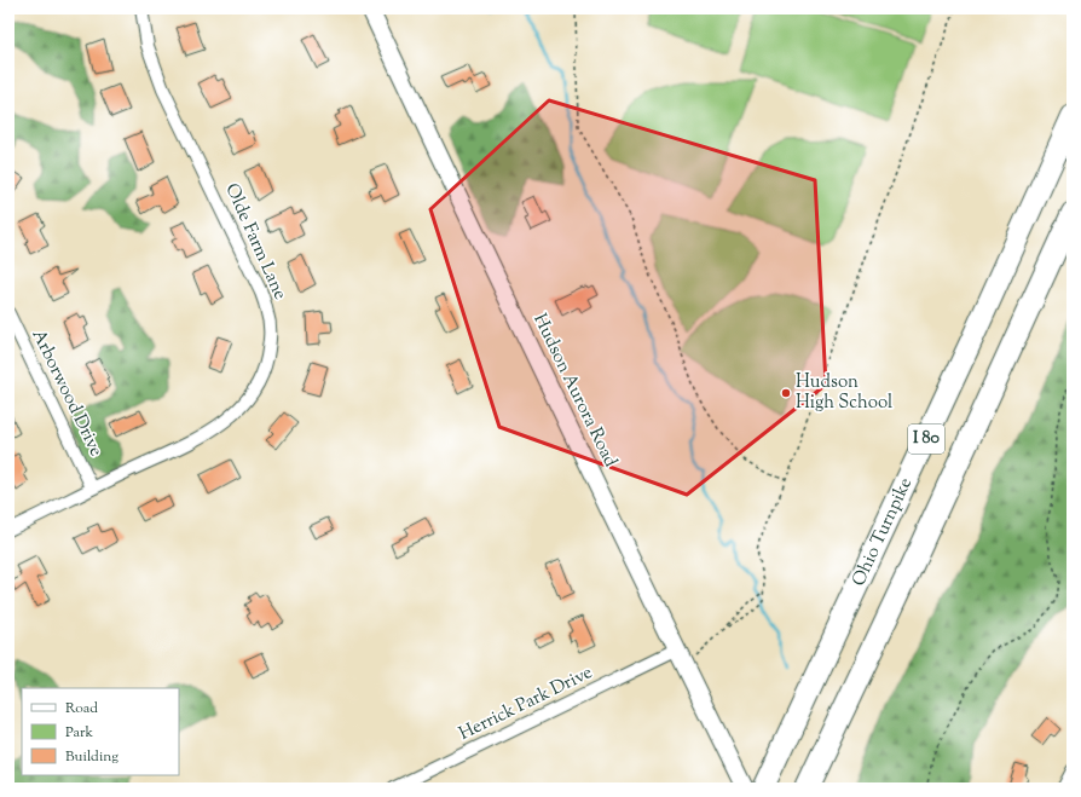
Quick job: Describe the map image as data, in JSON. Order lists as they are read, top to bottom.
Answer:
{
  "streets": {
    "highway": ["I 80", "Ohio Turnpike"],
    "street": [
      "Olde Farm Lane",
      "Hudson Aurora Road",
      "Arborwood Drive",
      "Herrick Park Drive"
    ]
  },
  "crossings": [
    ["Olde Farm Lane", "Arborwood Drive"],
    ["Hudson Aurora Road", "Herrick Park Drive"]
  ],
  "places": ["Hudson High School"],
  "legend": ["Road", "Park", "Building"]
}
